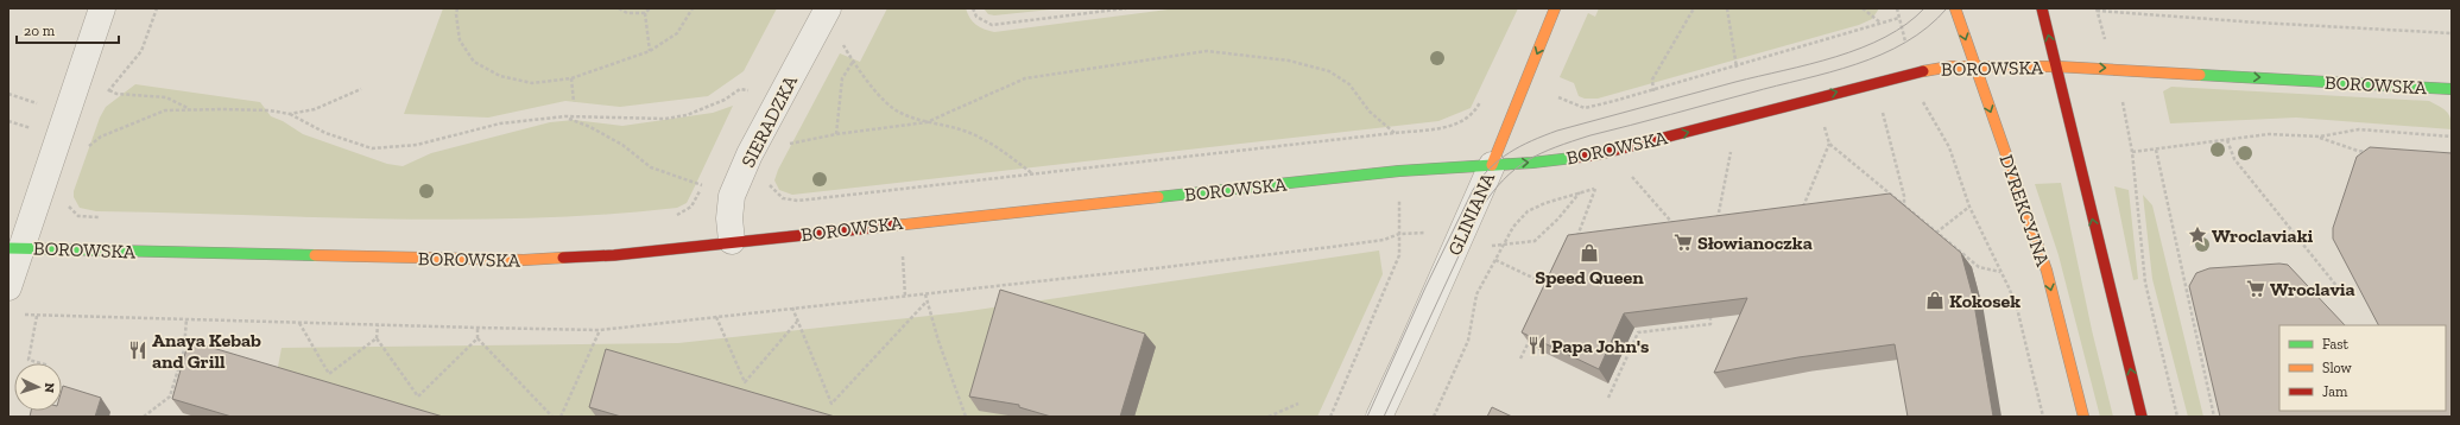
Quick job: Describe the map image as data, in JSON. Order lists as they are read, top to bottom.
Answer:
{
  "streets": {
    "street": [
      "BOROWSKA",
      "SIERADZKA",
      "DYREKCYJNA",
      "GLINIANA"
    ]
  },
  "crossings": [
    ["BOROWSKA", "SIERADZKA"],
    ["BOROWSKA", "DYREKCYJNA"],
    ["BOROWSKA", "GLINIANA"]
  ],
  "one_way": ["BOROWSKA", "GLINIANA"],
  "places": {
    "place": ["Wroclaviaki"],
    "supermarket": ["Słowianoczka", "Wroclavia"],
    "shop": ["Speed Queen", "Kokosek"],
    "restaurant": ["Papa John's", "Anaya Kebab and Grill"]
  },
  "legend": ["Fast", "Slow", "Jam"],
  "scale_bar": "20 m",
  "north": "right"
}
